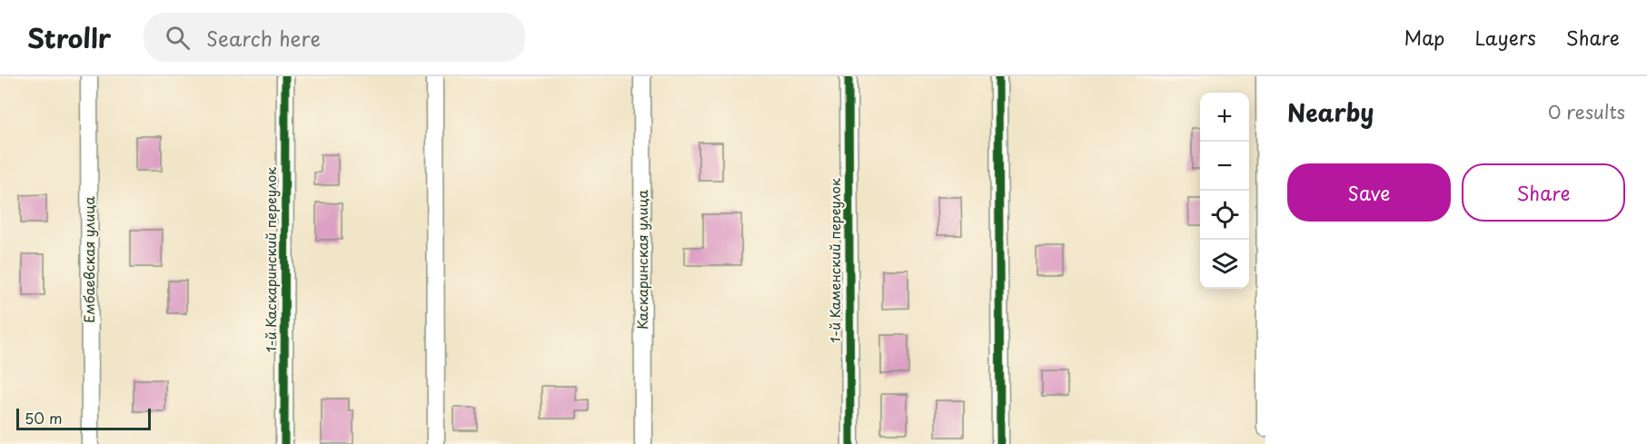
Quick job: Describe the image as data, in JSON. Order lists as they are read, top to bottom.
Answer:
{
  "streets": {
    "street": [
      "Ембаевская улица",
      "1-й Каскаринский переулок",
      "Каскаринская улица",
      "1-й Каменский переулок"
    ]
  },
  "scale_bar": "50 m",
  "page": {
    "header": "Strollr",
    "search": "Search here",
    "nav": ["Map", "Layers", "Share"],
    "heading": ["Nearby", "0 results"],
    "map_buttons": ["+", "−"],
    "buttons": ["Save", "Share"],
    "scale": "50 m"
  }
}
